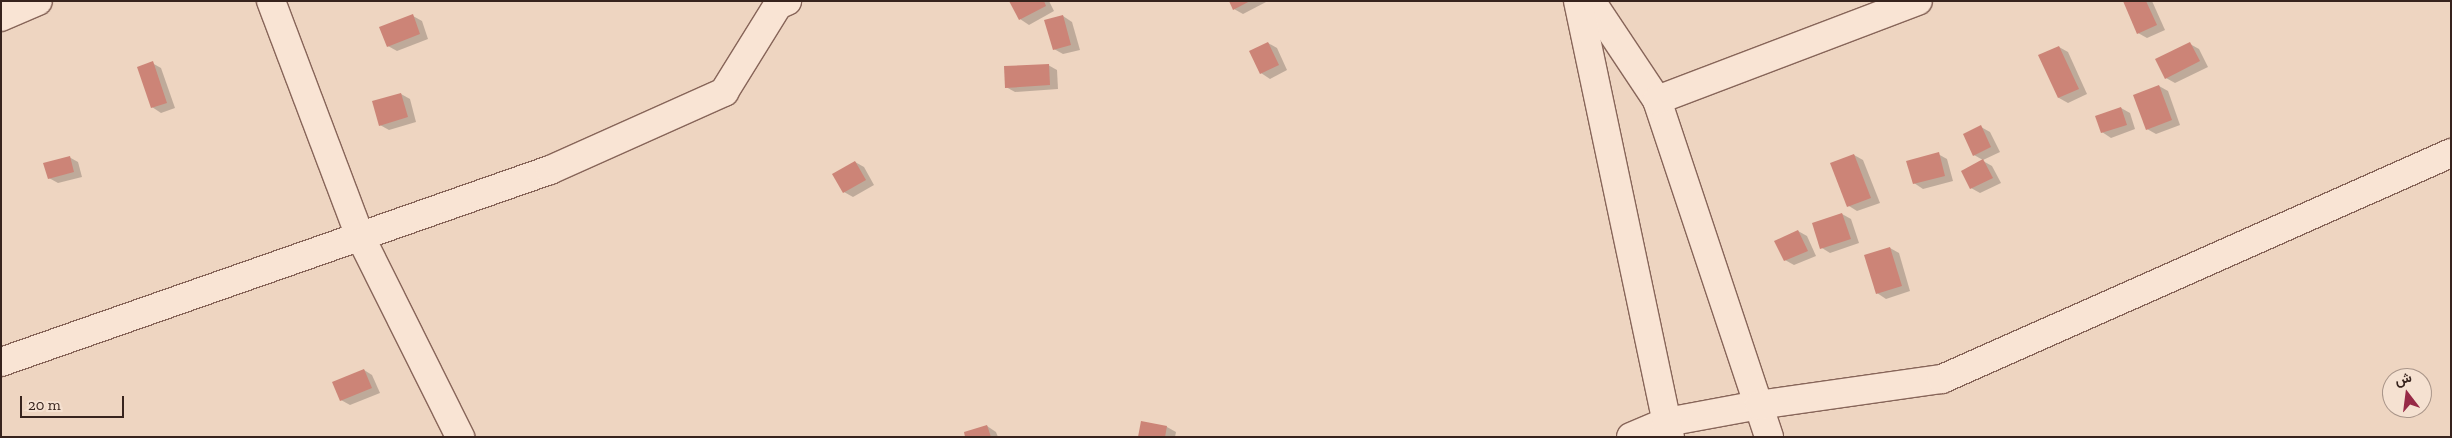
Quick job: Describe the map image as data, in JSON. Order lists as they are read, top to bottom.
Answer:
{
  "scale_bar": "20 m",
  "north": "top"
}
